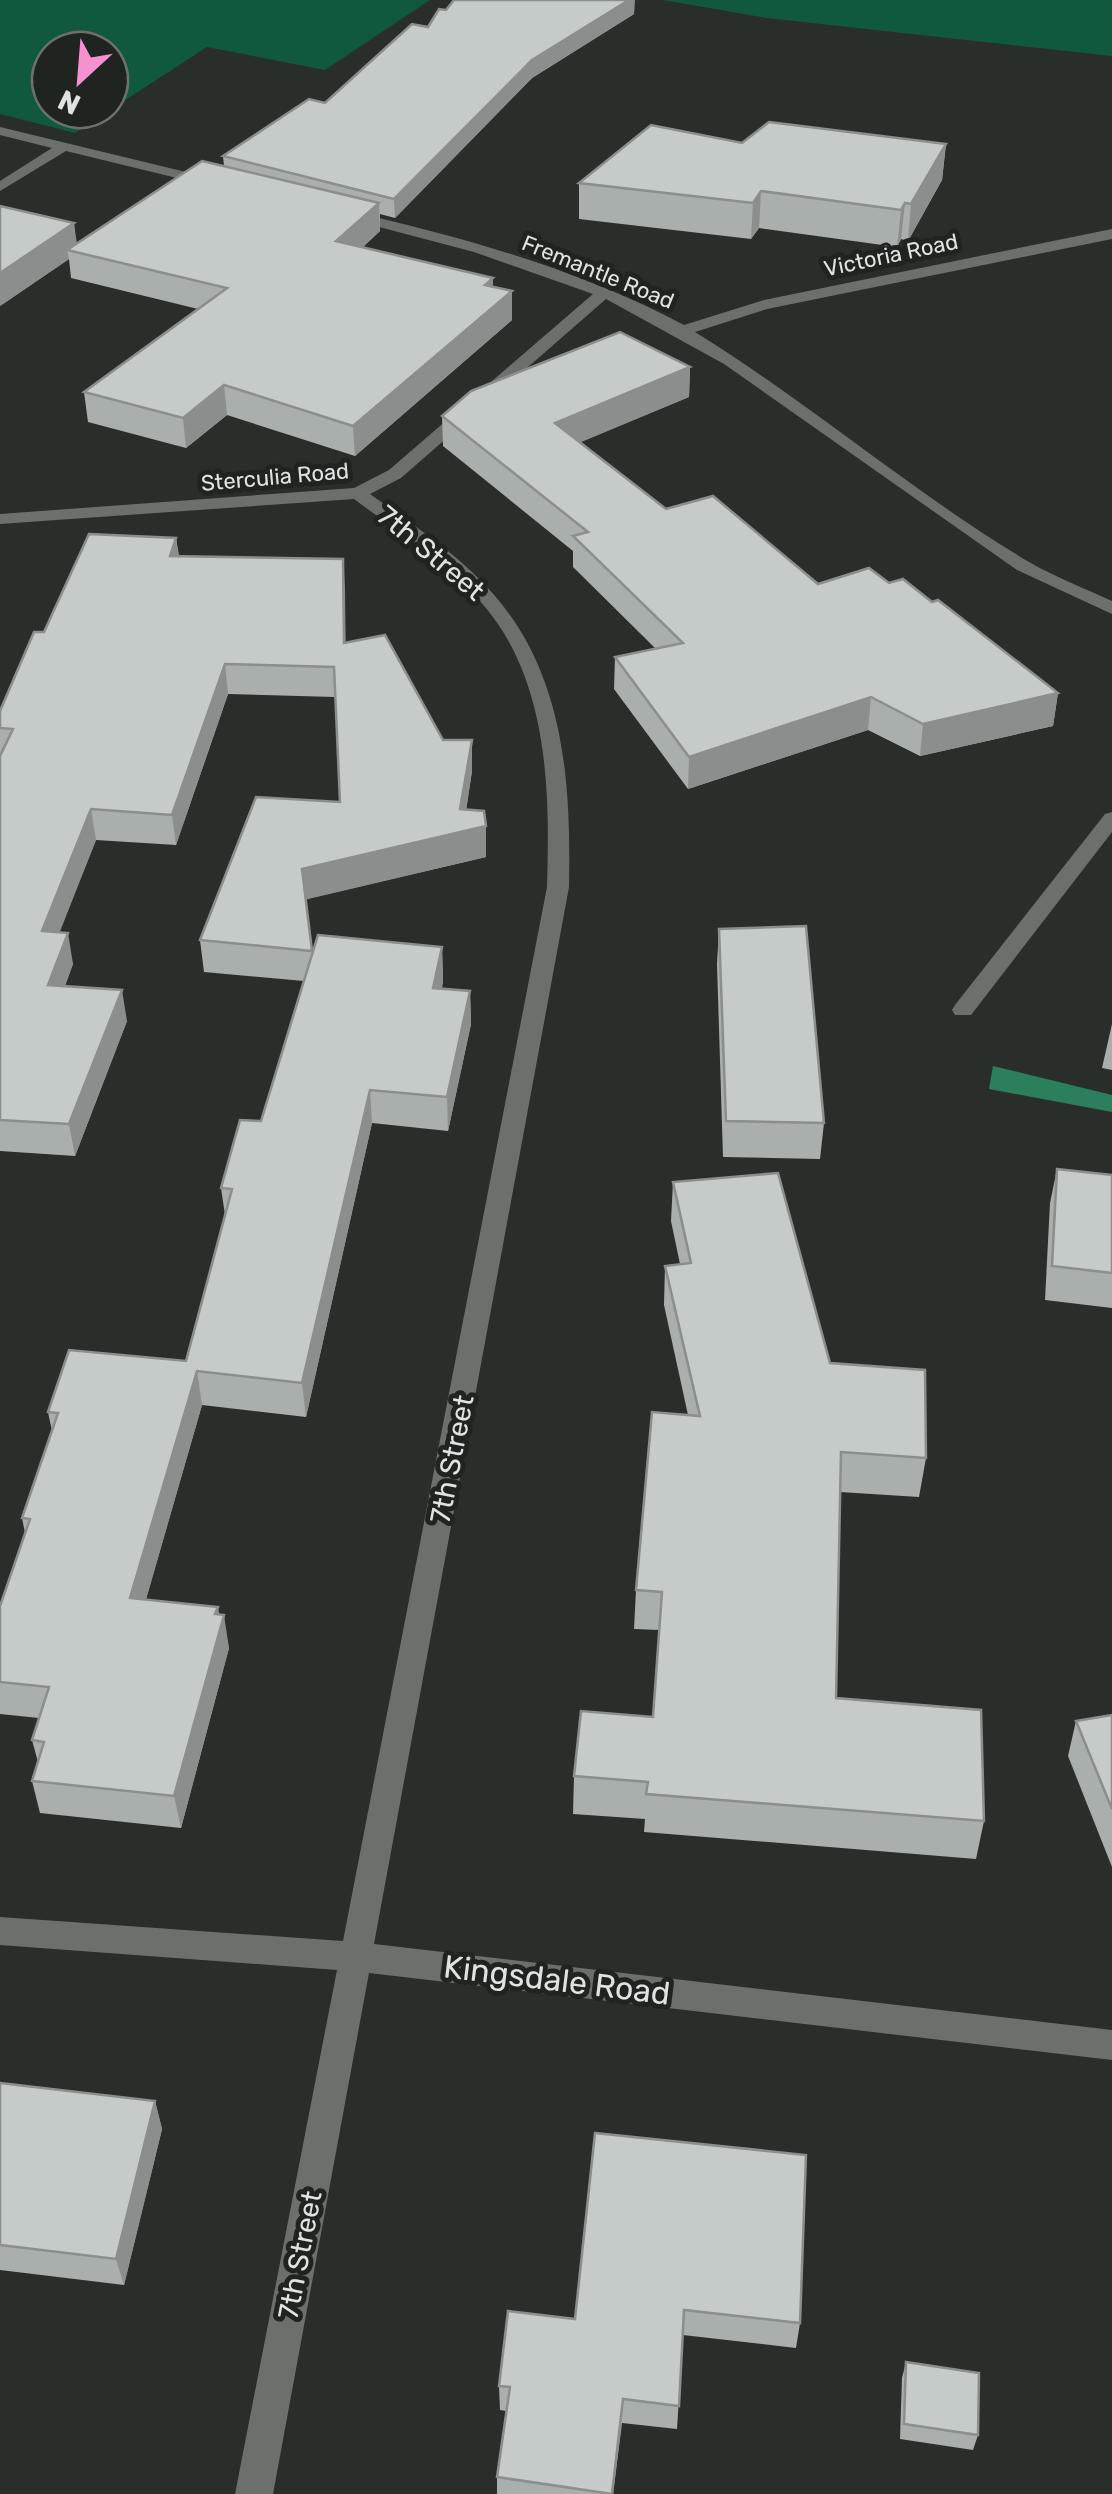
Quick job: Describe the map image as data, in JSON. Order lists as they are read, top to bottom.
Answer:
{
  "streets": {
    "street": [
      "Victoria Road",
      "Fremantle Road",
      "Sterculia Road",
      "7th Street",
      "Kingsdale Road"
    ]
  },
  "crossings": [
    ["Victoria Road", "Fremantle Road"],
    ["Fremantle Road", "Sterculia Road"],
    ["Sterculia Road", "7th Street"],
    ["7th Street", "Kingsdale Road"]
  ],
  "north": "bottom left"
}
